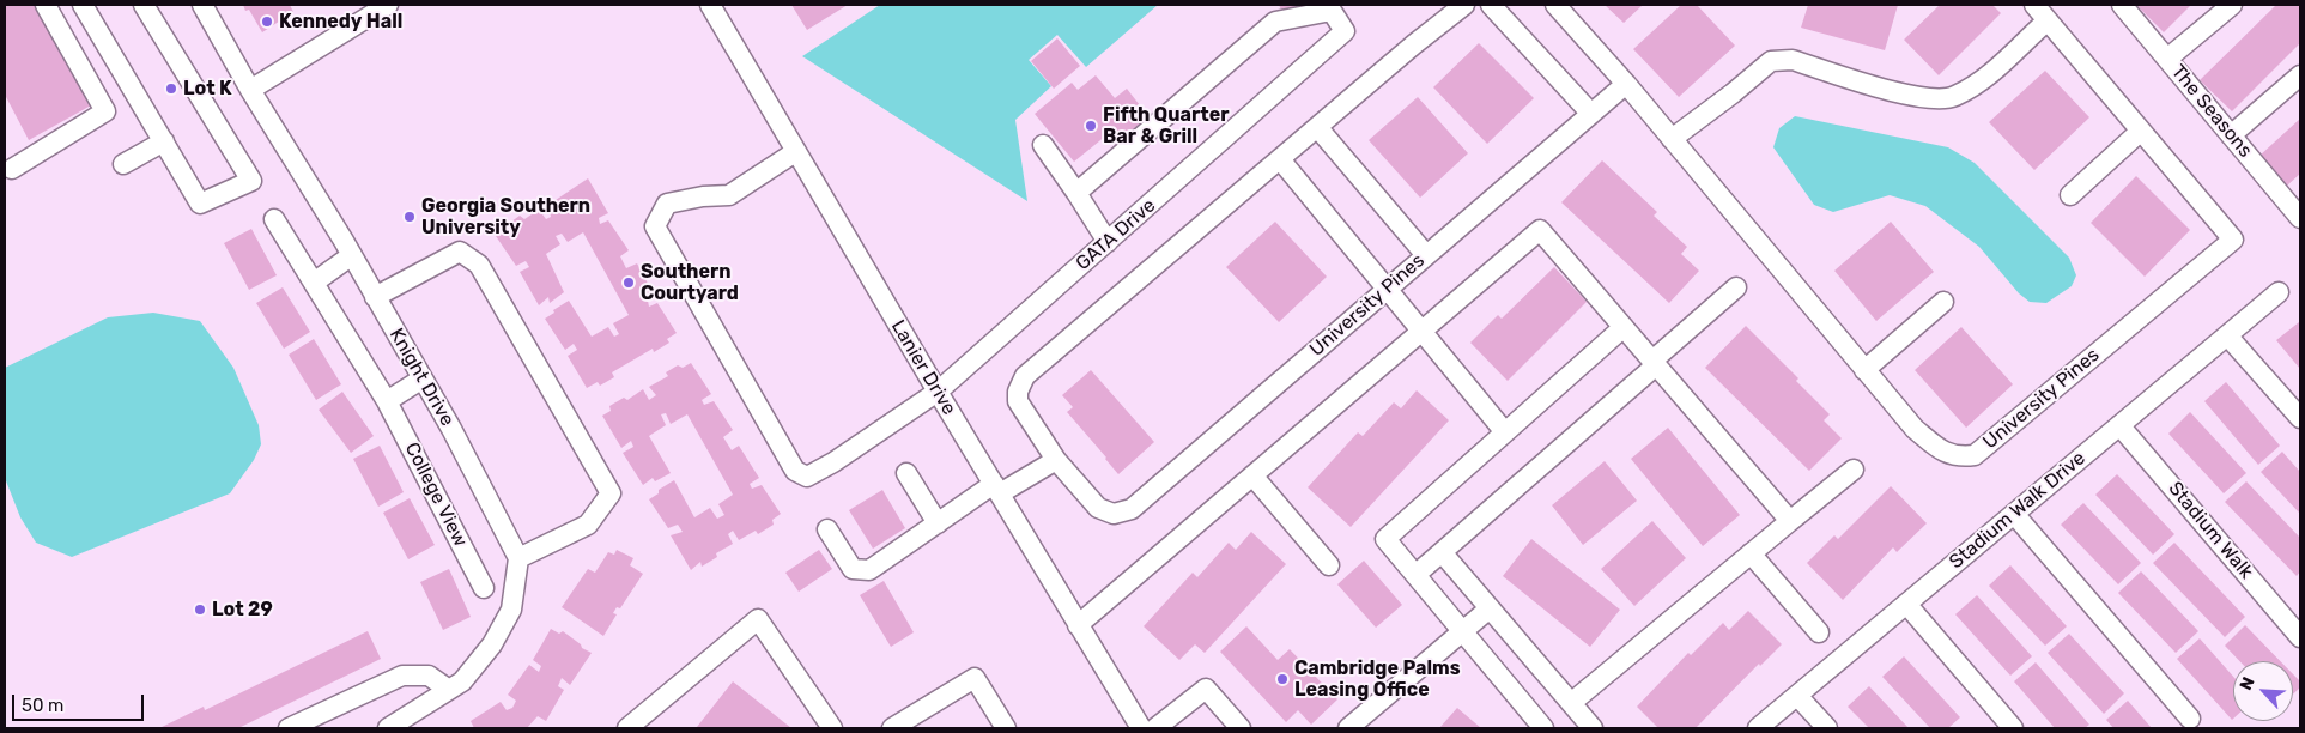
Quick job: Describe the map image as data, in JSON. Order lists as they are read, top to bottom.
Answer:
{
  "streets": {
    "street": [
      "The Seasons",
      "GATA Drive",
      "University Pines",
      "Lanier Drive",
      "Knight Drive",
      "College View",
      "Stadium Walk Drive",
      "Stadium Walk"
    ]
  },
  "crossings": [
    ["GATA Drive", "Lanier Drive"],
    ["Stadium Walk Drive", "Stadium Walk"]
  ],
  "places": [
    "Kennedy Hall",
    "Lot K",
    "Fifth Quarter Bar & Grill",
    "Georgia Southern University",
    "Southern Courtyard",
    "Lot 29",
    "Cambridge Palms Leasing Office"
  ],
  "scale_bar": "50 m",
  "north": "top left"
}
